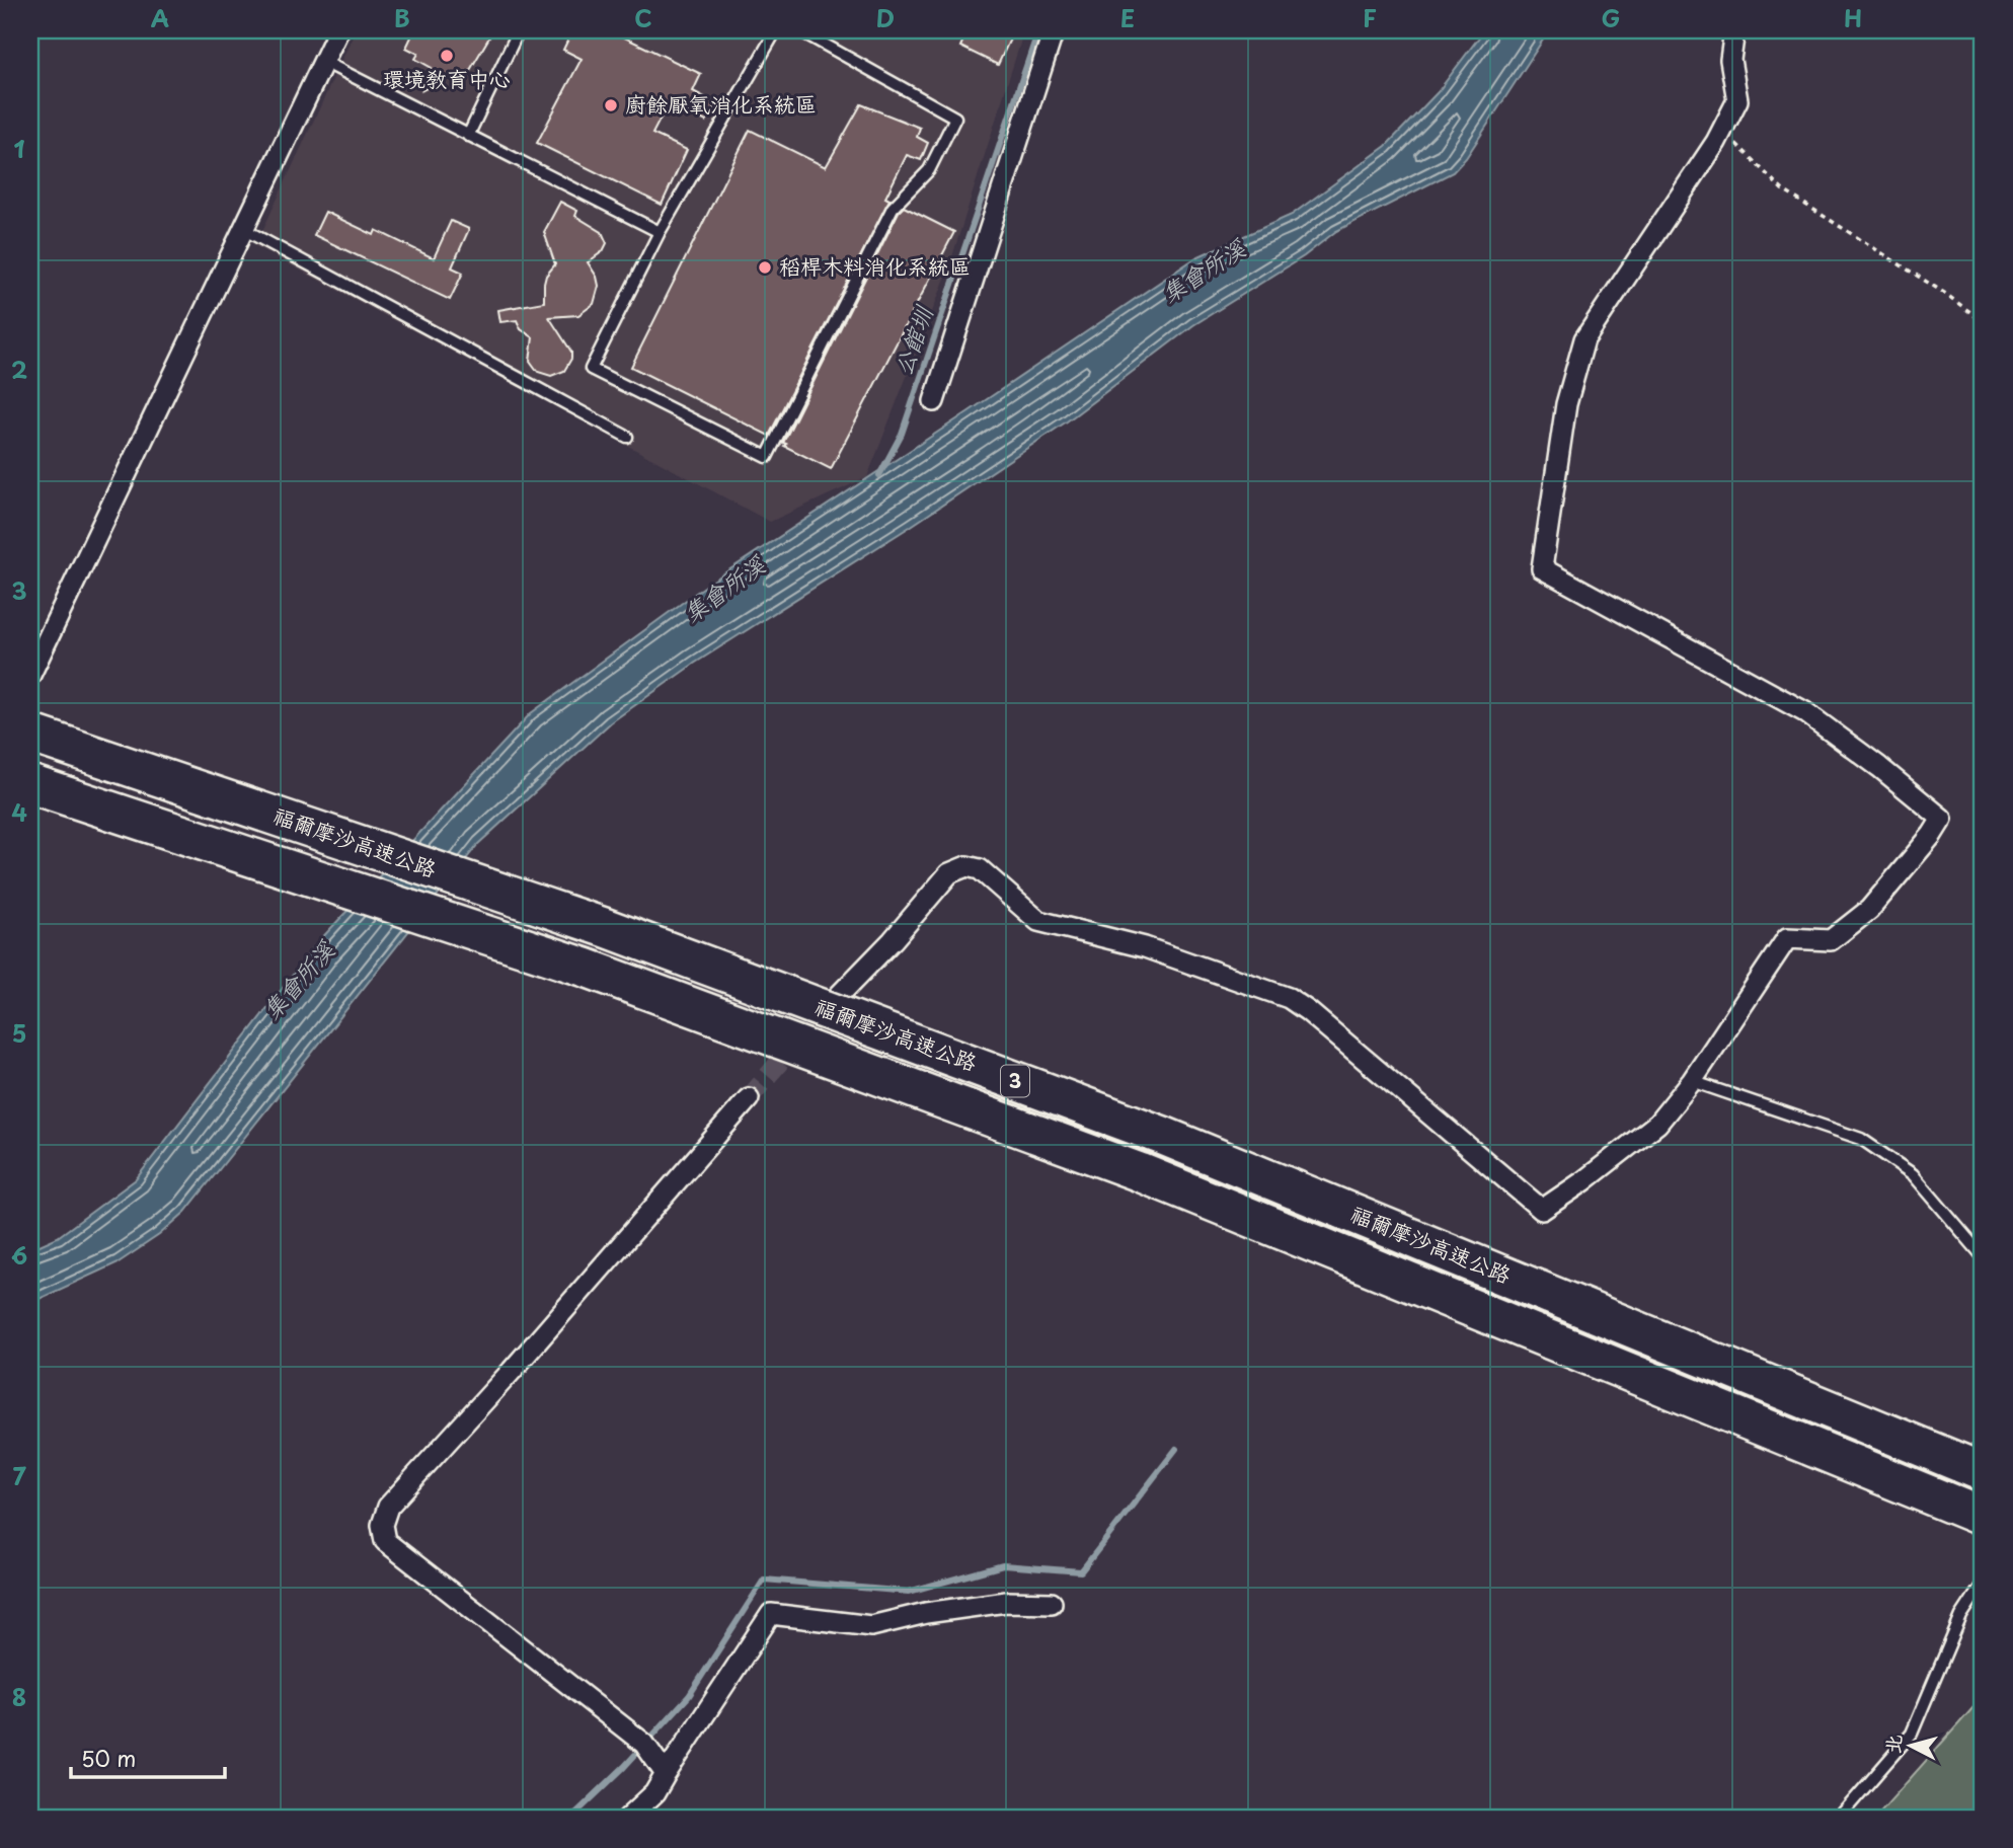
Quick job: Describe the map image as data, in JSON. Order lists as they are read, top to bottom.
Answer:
{
  "streets": {
    "highway": ["福爾摩沙高速公路", "3"]
  },
  "water": ["集會所溪", "公館圳"],
  "places": ["環境教育中心", "廚餘厭氧消化系統區", "稻桿木料消化系統區"],
  "scale_bar": "50 m",
  "north": "left",
  "grid": {
    "columns": [
      "A",
      "B",
      "C",
      "D",
      "E",
      "F",
      "G",
      "H"
    ],
    "rows": [
      "1",
      "2",
      "3",
      "4",
      "5",
      "6",
      "7",
      "8"
    ]
  }
}
